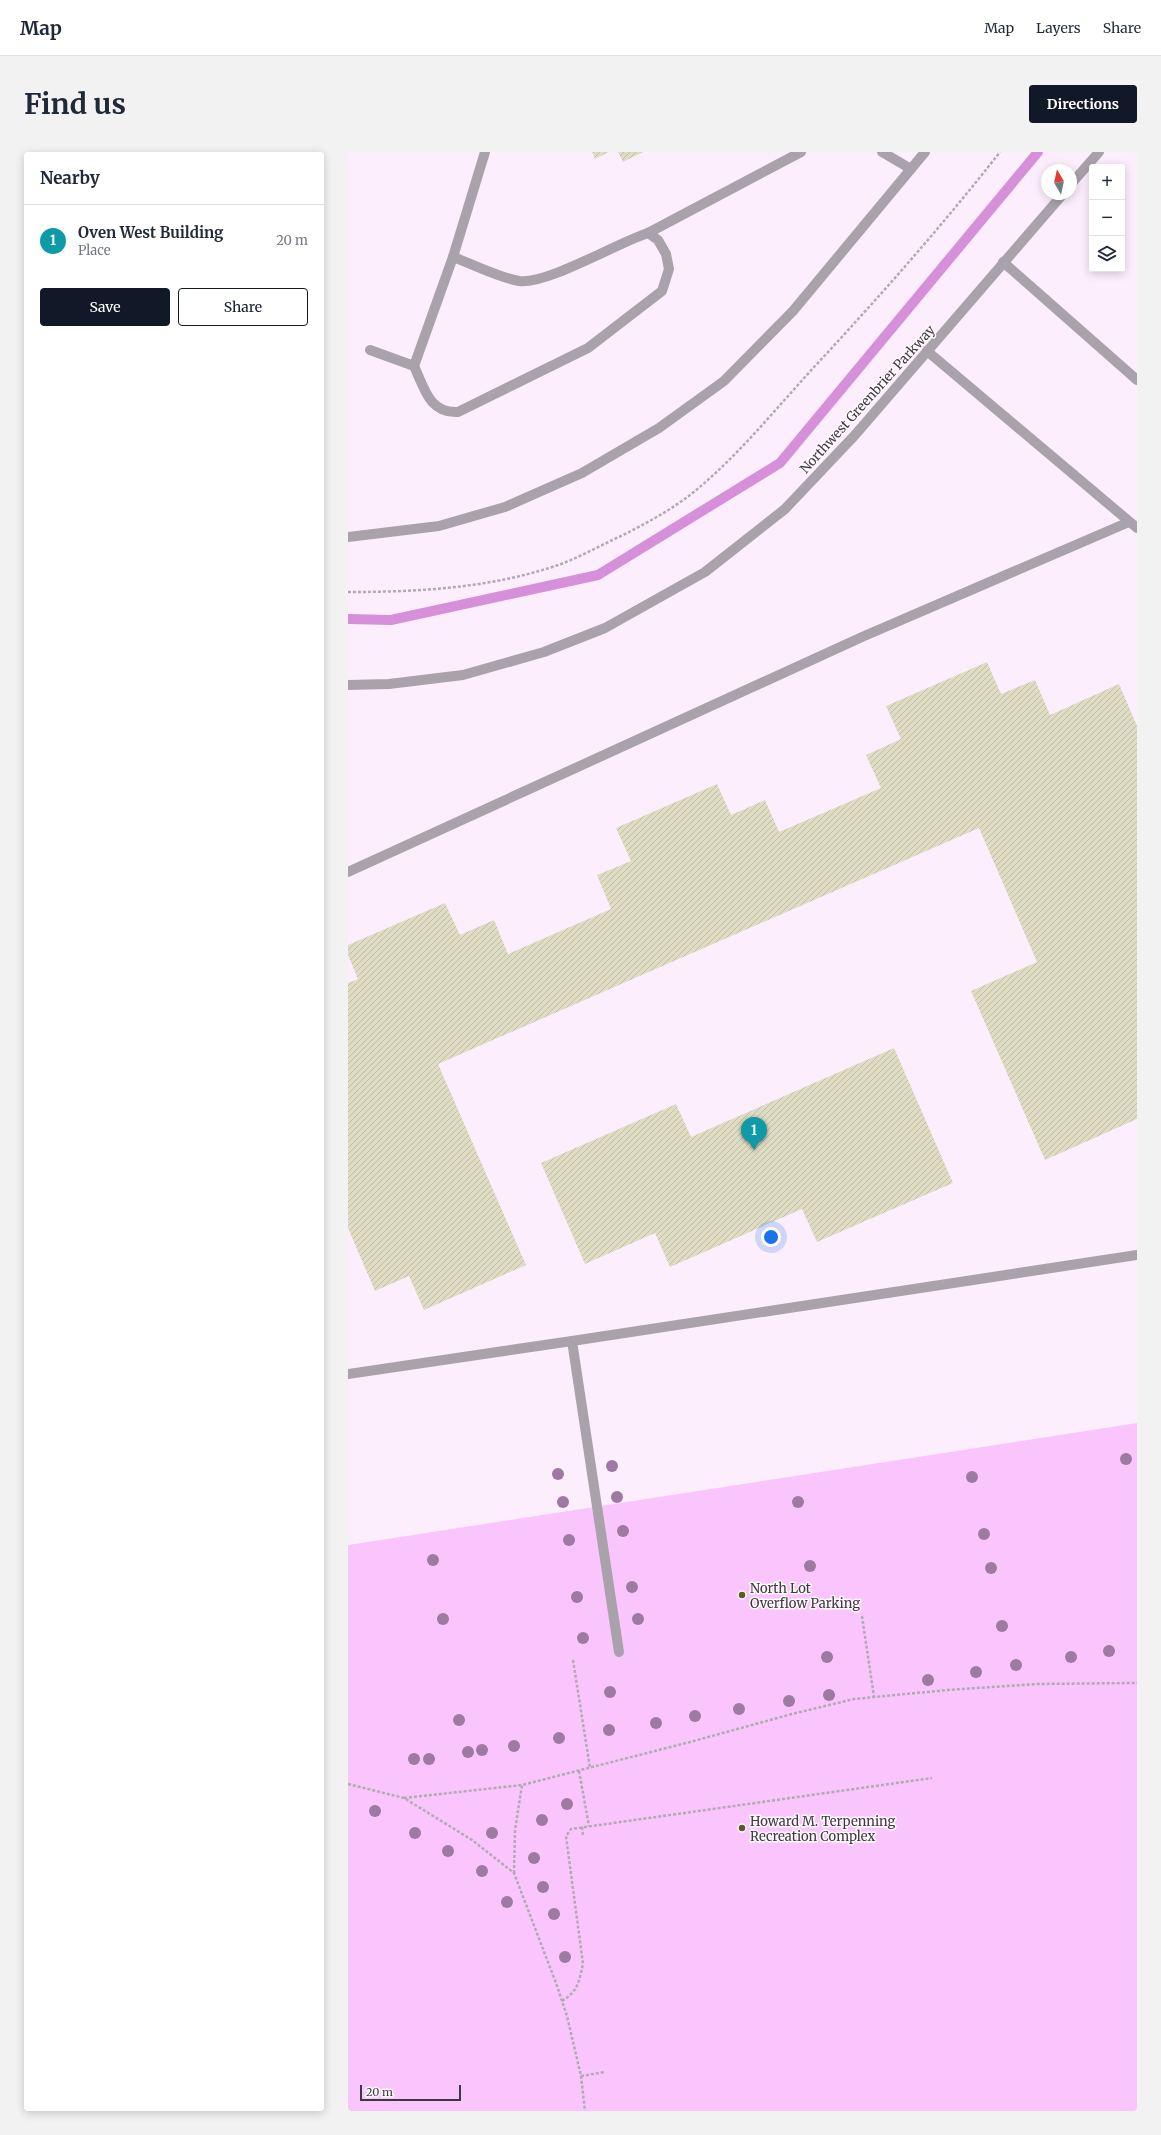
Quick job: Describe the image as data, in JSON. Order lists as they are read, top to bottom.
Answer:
{
  "streets": {
    "street": ["Northwest Greenbrier Parkway"]
  },
  "places": ["North Lot Overflow Parking", "Howard M. Terpenning Recreation Complex"],
  "scale_bar": "20 m",
  "north": "top",
  "page": {
    "header": "Map",
    "nav": ["Map", "Layers", "Share"],
    "buttons": [
      "Directions",
      ["Save", "Share"]
    ],
    "title": "Find us",
    "heading": "Nearby",
    "map_buttons": ["+", "−"],
    "list": [
      {
        "mark": "1",
        "name": "Oven West Building",
        "note": "Place",
        "value": "20 m"
      }
    ],
    "pins": "1",
    "scale": "20 m"
  }
}
